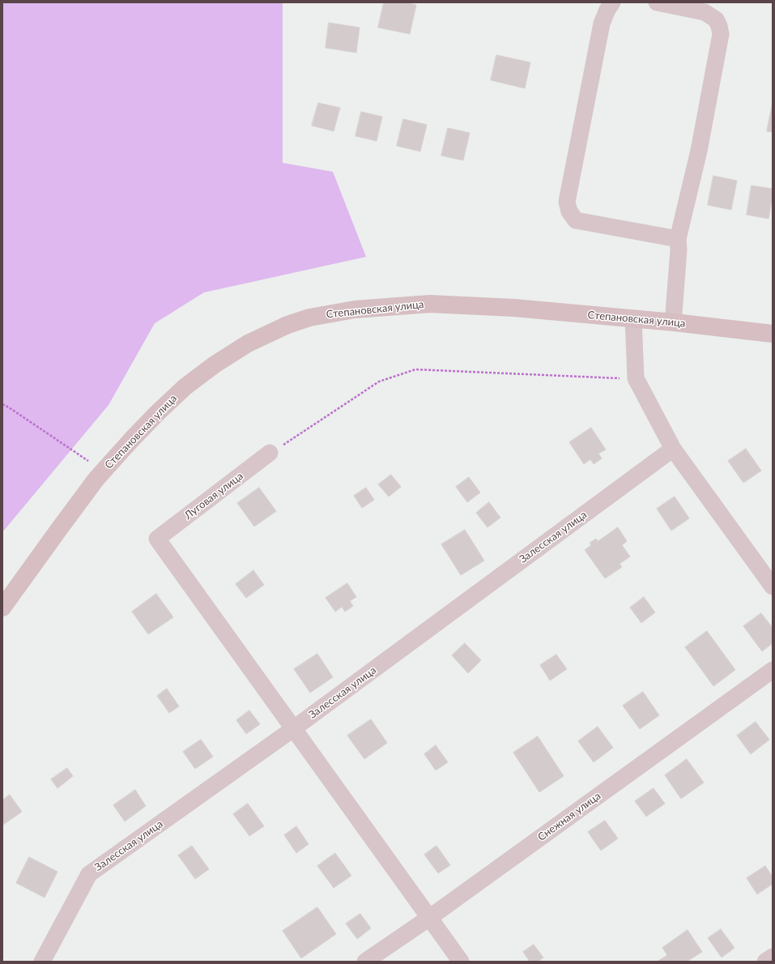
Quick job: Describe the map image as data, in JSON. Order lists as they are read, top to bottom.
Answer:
{
  "streets": {
    "street": [
      "Степановская улица",
      "Луговая улица",
      "Залесская улица",
      "Снежная улица"
    ]
  },
  "crossings": [
    ["Луговая улица", "Залесская улица"]
  ]
}
